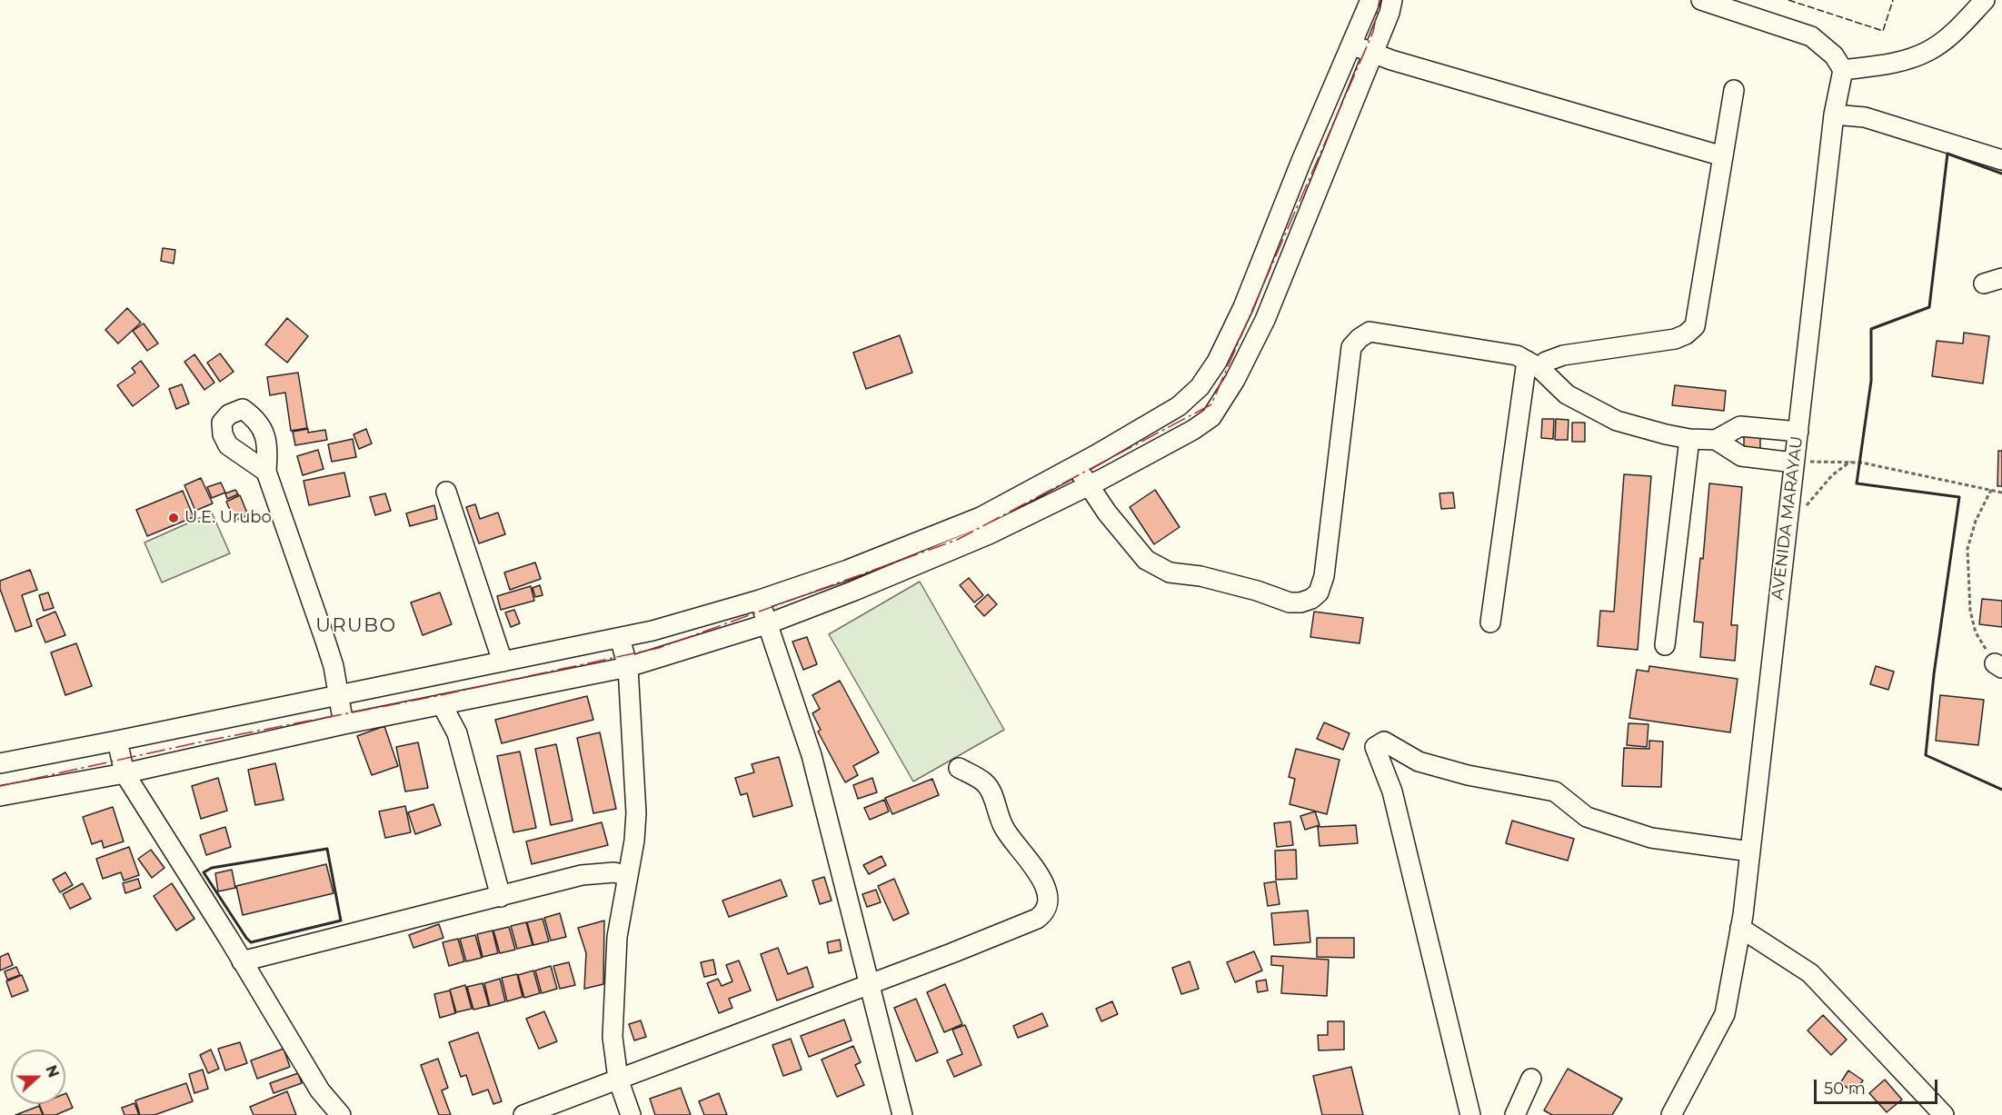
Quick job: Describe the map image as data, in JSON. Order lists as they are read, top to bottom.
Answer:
{
  "streets": {
    "street": ["AVENIDA MARAYAU"]
  },
  "districts": ["URUBO"],
  "places": ["U.E. Urubo"],
  "scale_bar": "50 m",
  "north": "right"
}
